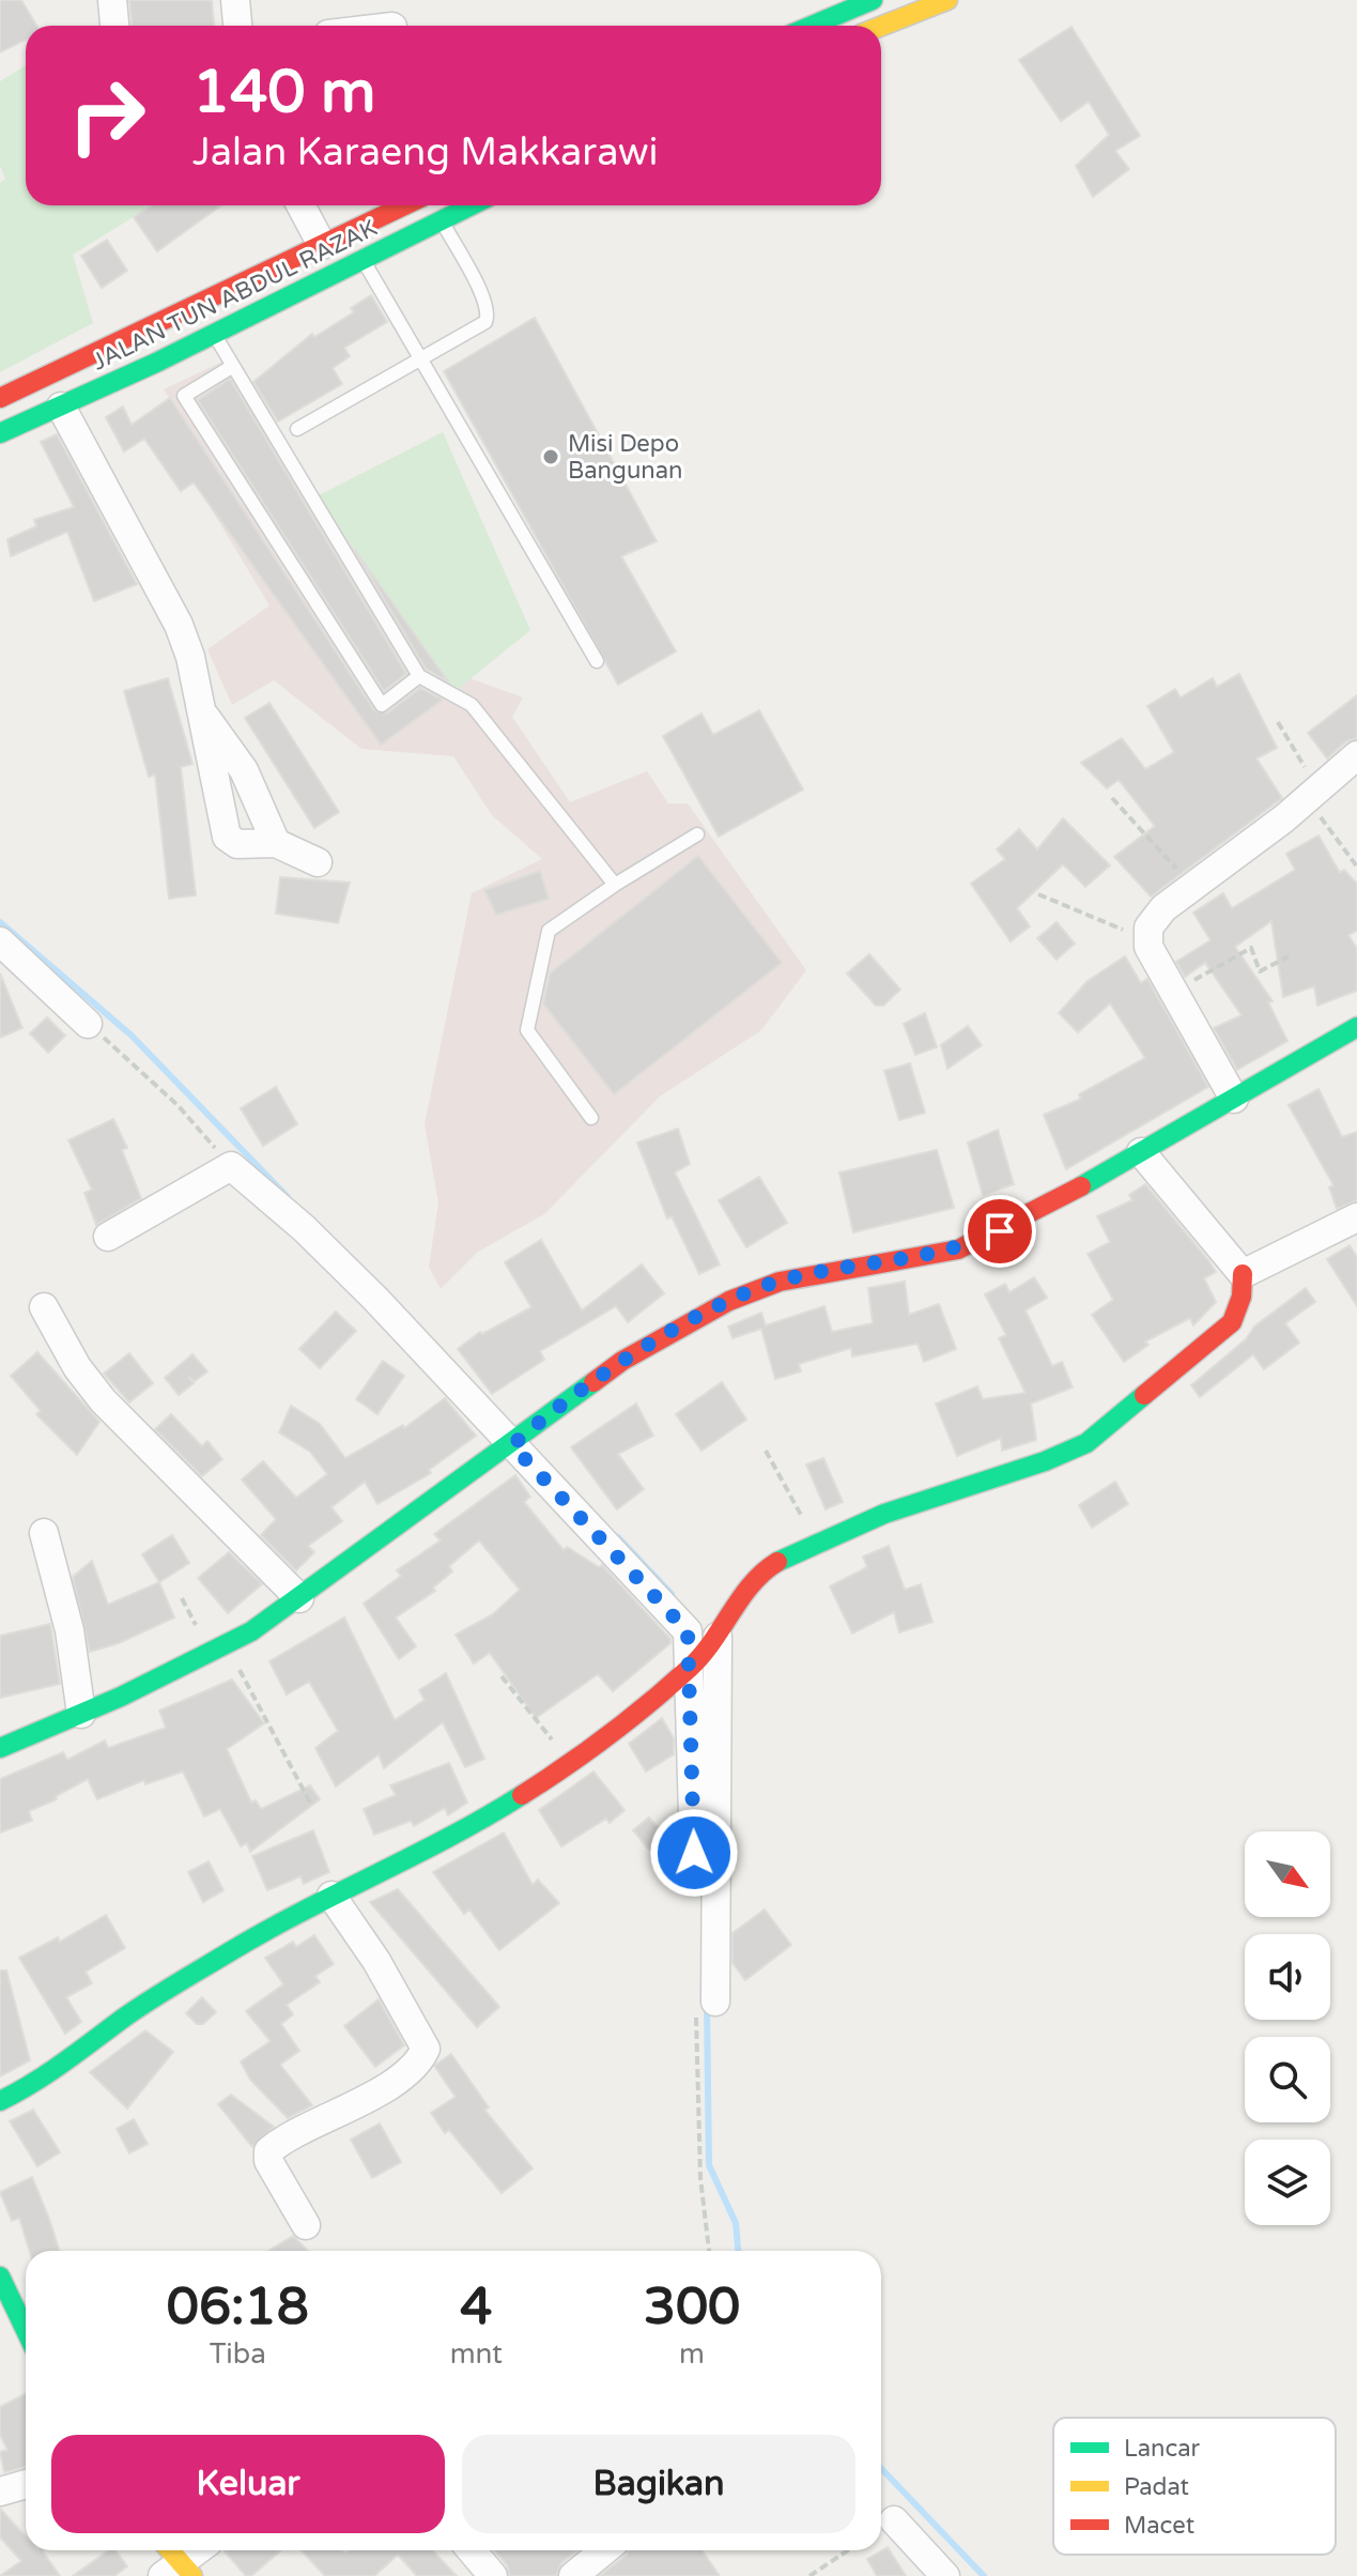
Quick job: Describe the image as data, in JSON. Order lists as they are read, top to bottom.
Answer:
{
  "streets": {
    "street": ["JALAN TUN ABDUL RAZAK"]
  },
  "places": ["Misi Depo Bangunan"],
  "legend": ["Lancar", "Padat", "Macet"],
  "north": "bottom right",
  "page": {
    "turn": ["140 m", "Jalan Karaeng Makkarawi"],
    "eta": [
      "06:18",
      "Tiba",
      "4",
      "mnt",
      "300",
      "m"
    ],
    "buttons": ["Keluar", "Bagikan"]
  }
}
